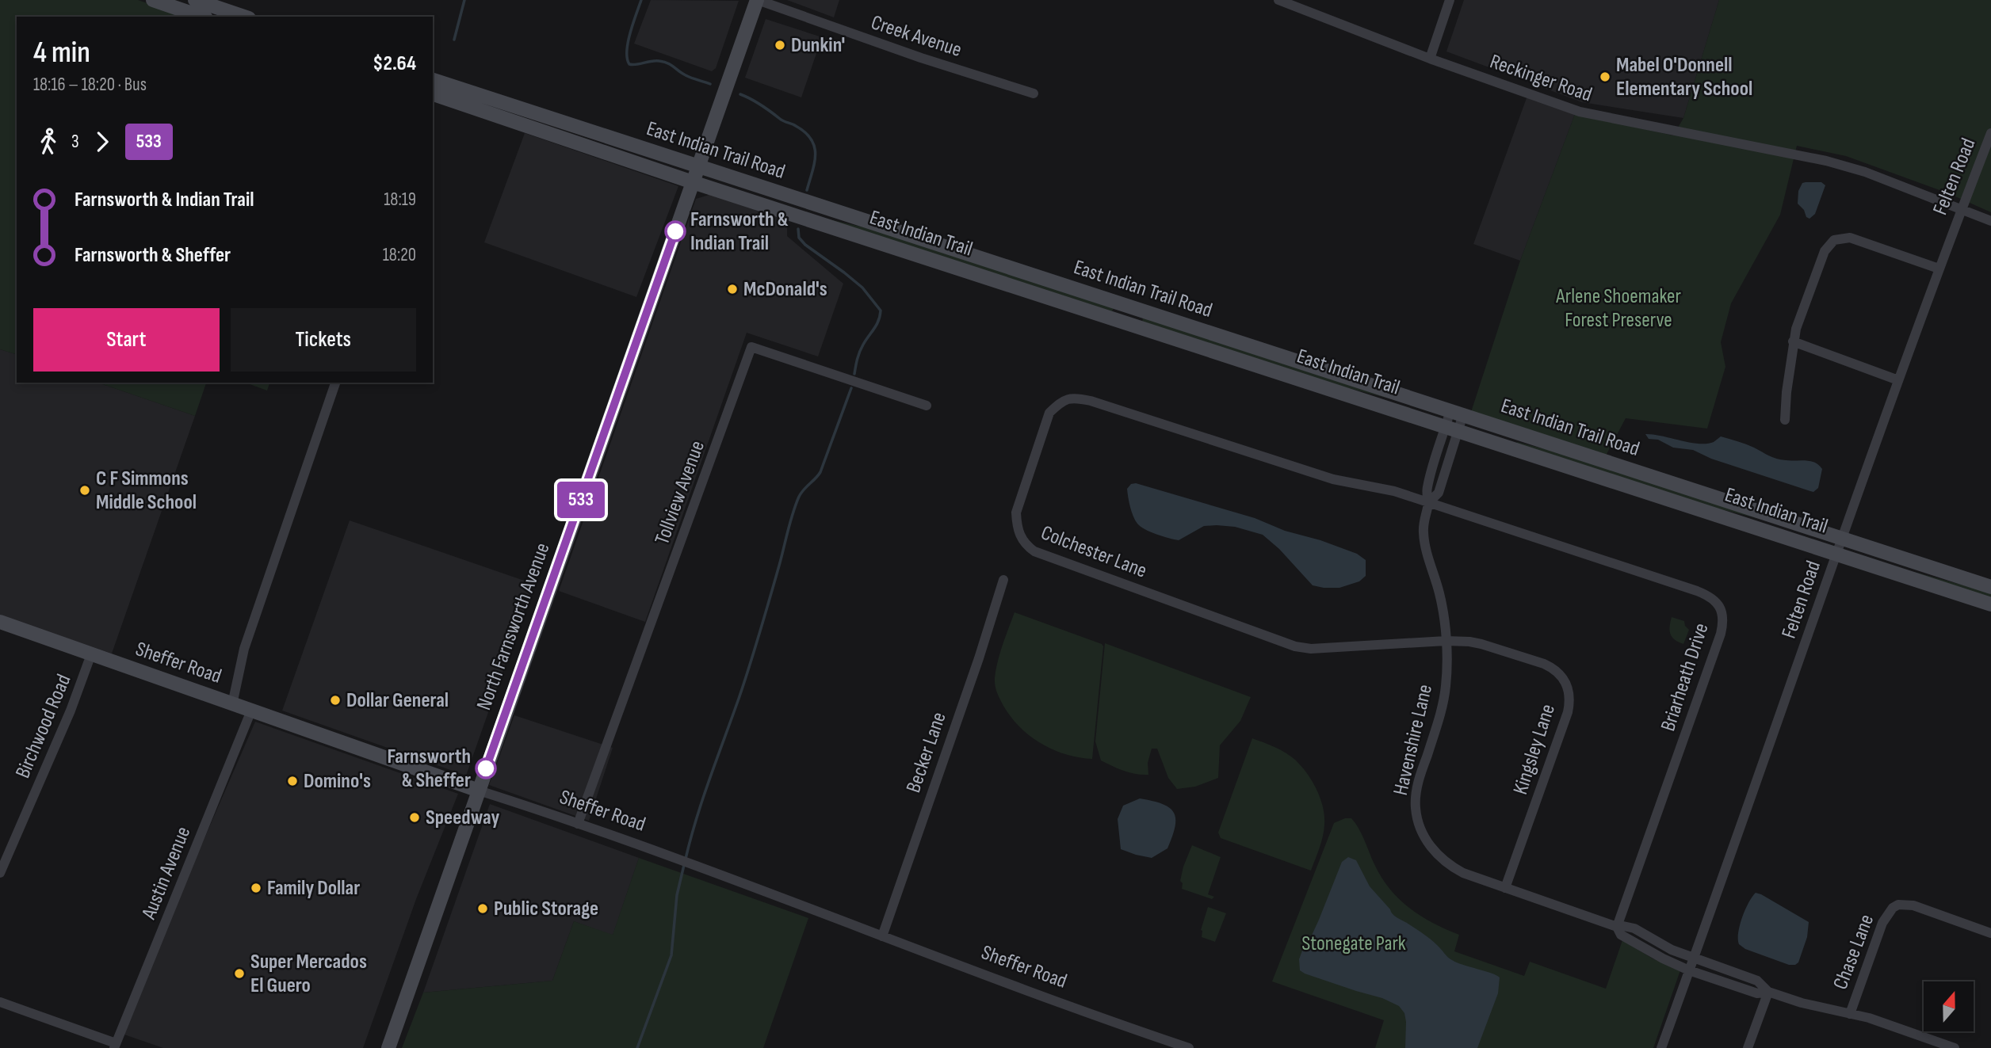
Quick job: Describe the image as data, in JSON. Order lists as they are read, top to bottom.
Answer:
{
  "streets": {
    "main road": [
      "East Indian Trail Road",
      "East Indian Trail",
      "North Farnsworth Avenue",
      "Sheffer Road"
    ],
    "street": [
      "Creek Avenue",
      "Reckinger Road",
      "Felten Road",
      "Tollview Avenue",
      "Colchester Lane",
      "Briarheath Drive",
      "Birchwood Road",
      "Havenshire Lane",
      "Kingsley Lane",
      "Becker Lane",
      "Austin Avenue",
      "Chase Lane"
    ]
  },
  "crossings": [
    ["Creek Avenue", "North Farnsworth Avenue"],
    ["Reckinger Road", "Felten Road"],
    ["East Indian Trail Road", "Felten Road"],
    ["East Indian Trail Road", "East Indian Trail"],
    ["East Indian Trail Road", "North Farnsworth Avenue"],
    ["East Indian Trail Road", "Havenshire Lane"],
    ["Felten Road", "East Indian Trail"],
    ["Felten Road", "Havenshire Lane"],
    ["East Indian Trail", "North Farnsworth Avenue"],
    ["East Indian Trail", "Havenshire Lane"],
    ["Tollview Avenue", "Sheffer Road"],
    ["Colchester Lane", "Briarheath Drive"],
    ["Colchester Lane", "Havenshire Lane"],
    ["Colchester Lane", "Kingsley Lane"],
    ["North Farnsworth Avenue", "Sheffer Road"],
    ["Sheffer Road", "Birchwood Road"],
    ["Sheffer Road", "Becker Lane"],
    ["Sheffer Road", "Austin Avenue"],
    ["Briarheath Drive", "Havenshire Lane"],
    ["Havenshire Lane", "Kingsley Lane"],
    ["Havenshire Lane", "Chase Lane"]
  ],
  "parks": ["Arlene Shoemaker Forest Preserve", "Stonegate Park"],
  "places": [
    "Dunkin'",
    "Mabel O'Donnell Elementary School",
    "Farnsworth & Indian Trail",
    "McDonald's",
    "C F Simmons Middle School",
    "Dollar General",
    "Farnsworth & Sheffer",
    "Domino's",
    "Speedway",
    "Family Dollar",
    "Public Storage",
    "Super Mercados El Guero"
  ],
  "lines": ["bus line 533"],
  "north": "top",
  "page": {
    "on_map": "533",
    "heading": ["4 min", "18:16 – 18:20 · Bus", "$2.64"],
    "legs": ["3", "533"],
    "list": [
      {
        "name": "Farnsworth & Indian Trail",
        "value": "18:19"
      },
      {
        "name": "Farnsworth & Sheffer",
        "value": "18:20"
      }
    ],
    "buttons": ["Start", "Tickets"]
  }
}
